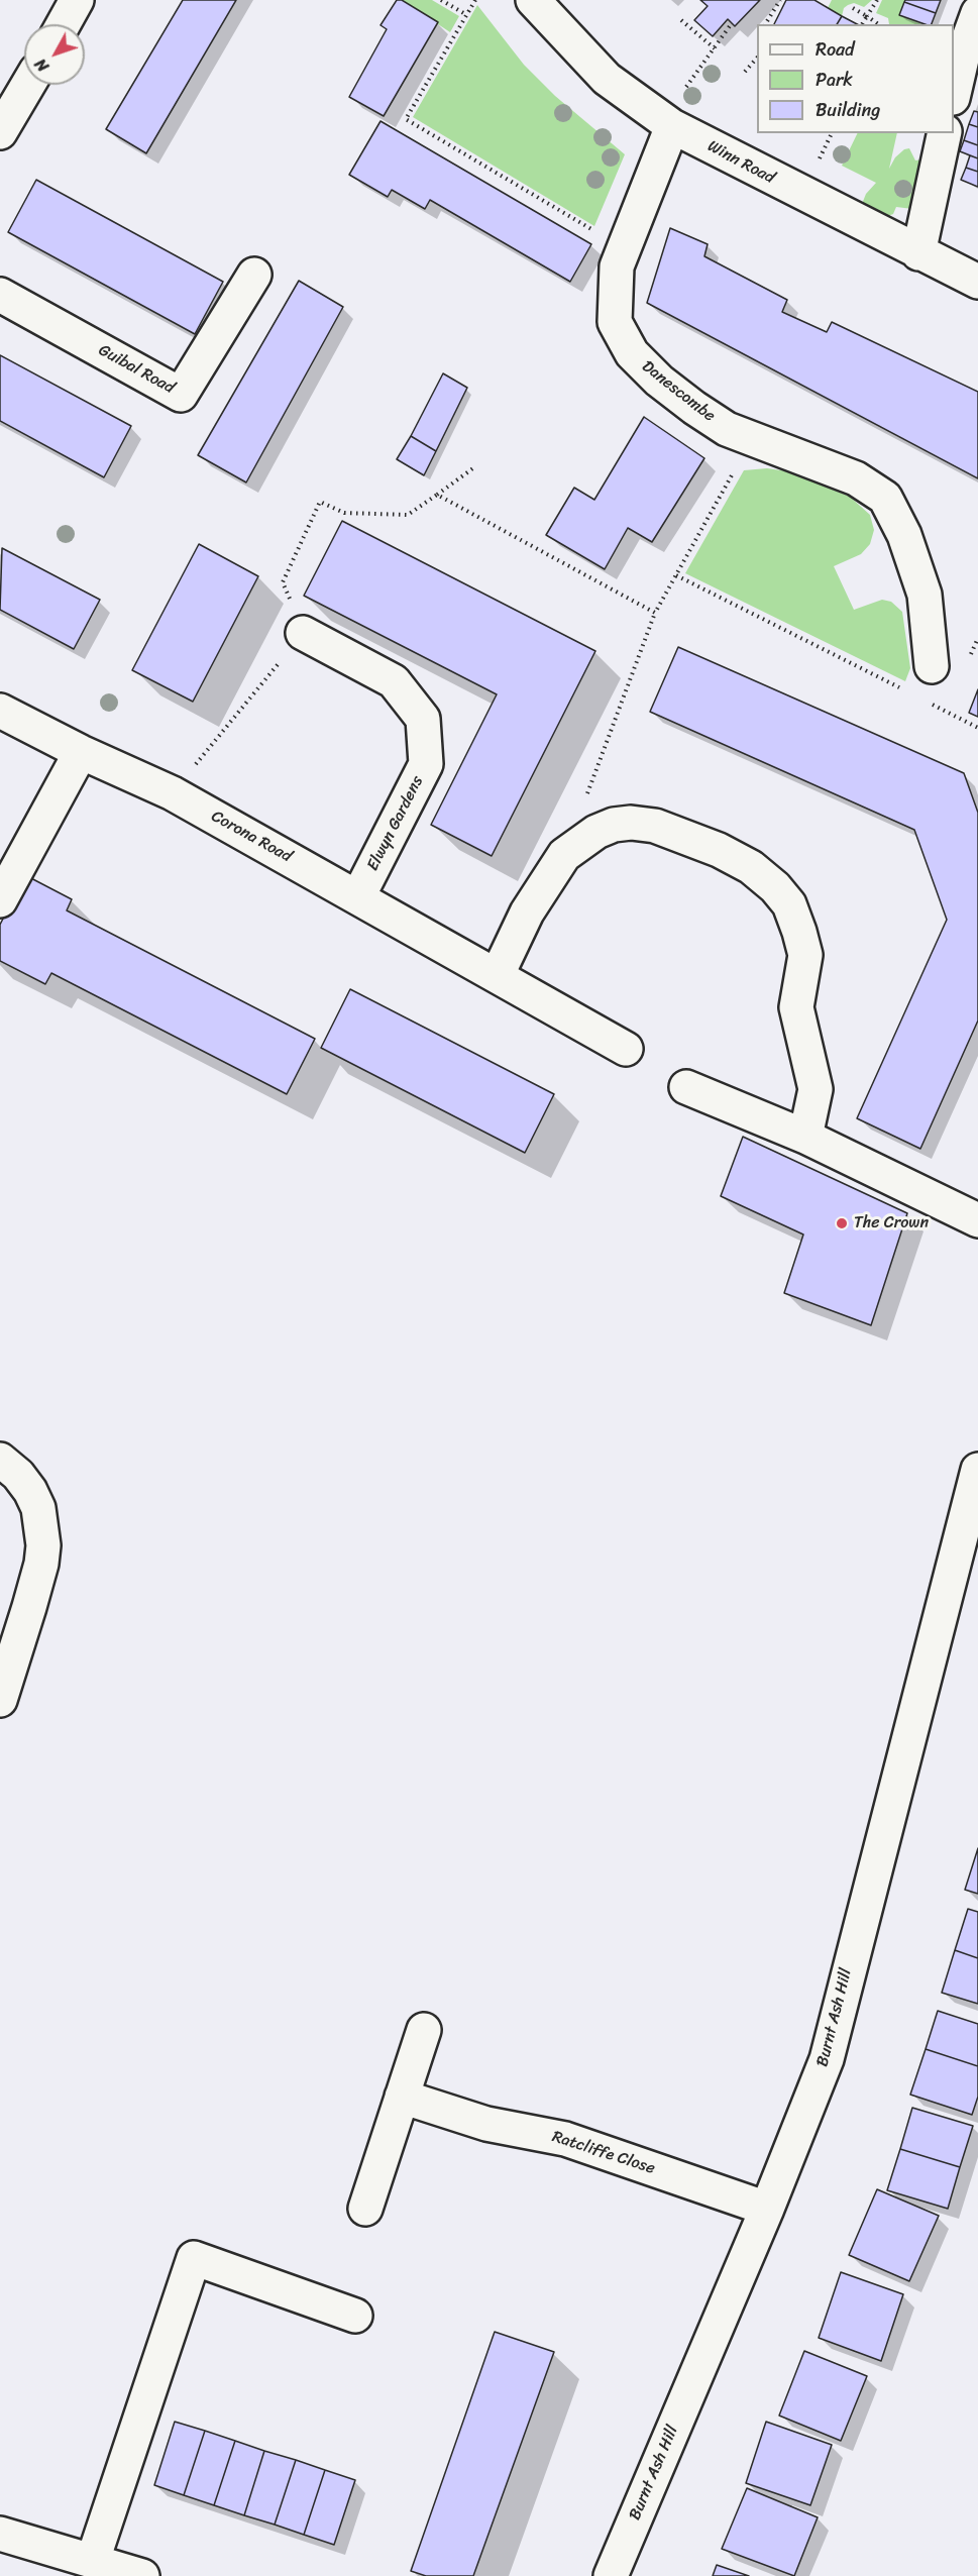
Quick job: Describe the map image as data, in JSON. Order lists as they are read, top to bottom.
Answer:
{
  "streets": {
    "street": [
      "Winn Road",
      "Guibal Road",
      "Danescombe",
      "Elwyn Gardens",
      "Corona Road",
      "Burnt Ash Hill",
      "Ratcliffe Close"
    ]
  },
  "crossings": [
    ["Winn Road", "Danescombe"],
    ["Elwyn Gardens", "Corona Road"],
    ["Burnt Ash Hill", "Ratcliffe Close"]
  ],
  "places": ["The Crown"],
  "legend": ["Road", "Park", "Building"],
  "north": "bottom left"
}
